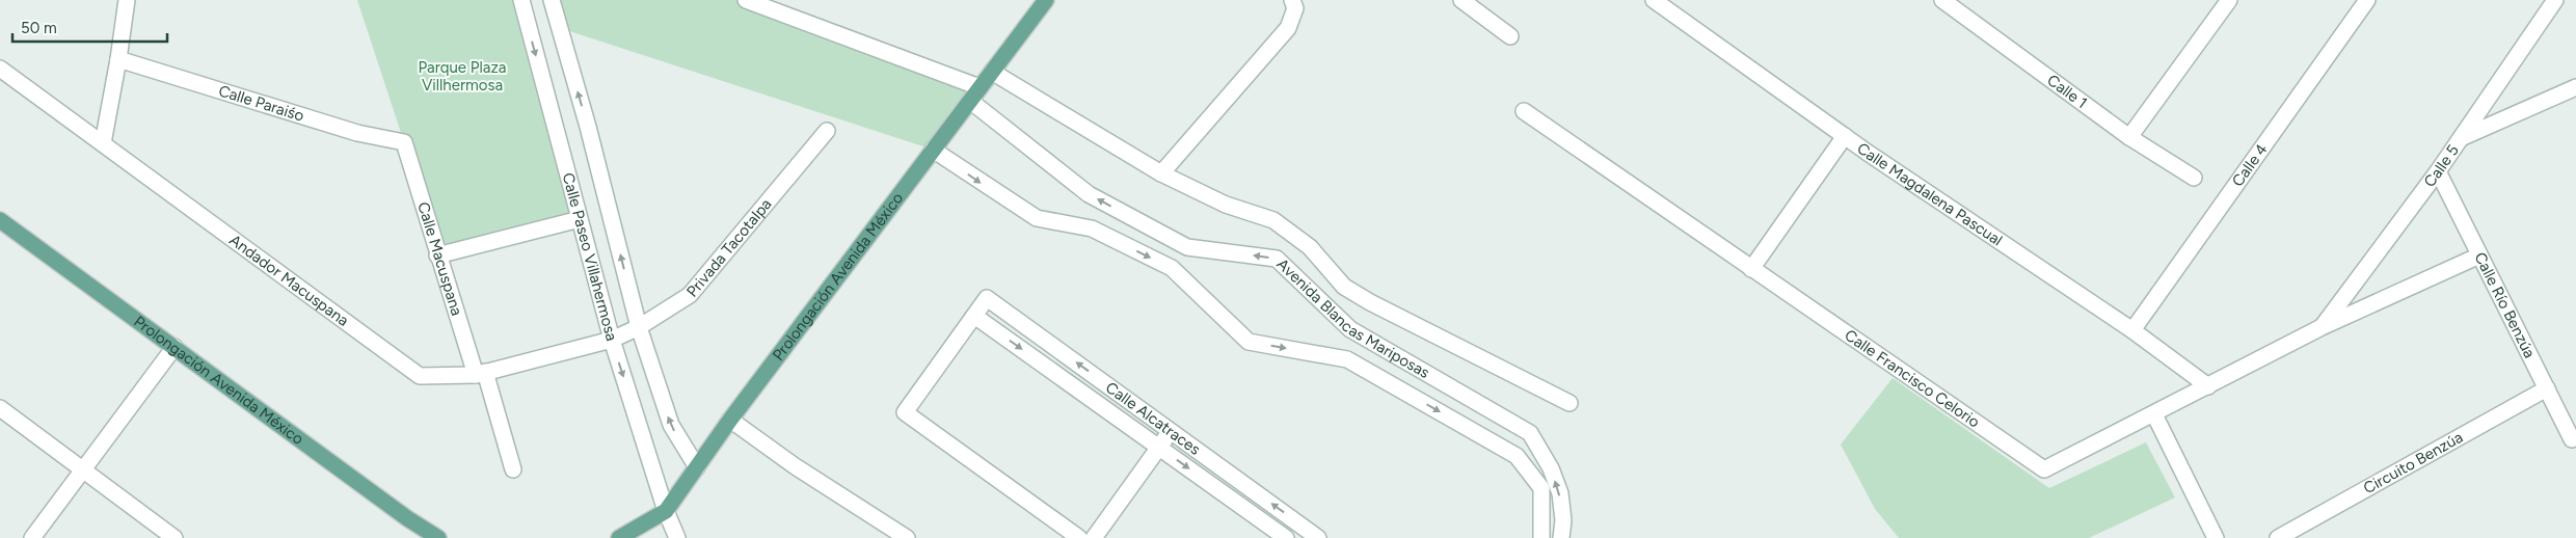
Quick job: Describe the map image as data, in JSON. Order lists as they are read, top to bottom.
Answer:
{
  "streets": {
    "main road": ["Prolongación Avenida México"],
    "street": [
      "Calle 1",
      "Calle Paraiśo",
      "Calle 4",
      "Calle 5",
      "Calle Magdalena Pascual",
      "Privada Tacotalpa",
      "Calle Paseo Villahermosa",
      "Calle Macuspana",
      "Andador Macuspana",
      "Calle Río Benzúa",
      "Avenida Blancas Mariposas",
      "Calle Francisco Celorio",
      "Calle Alcatraces",
      "Circuito Benzúa"
    ]
  },
  "crossings": [
    ["Calle Paraiśo", "Calle Macuspana"],
    ["Calle 4", "Calle Magdalena Pascual"],
    ["Calle 5", "Calle Río Benzúa"],
    ["Calle 5", "Calle Francisco Celorio"],
    ["Calle Magdalena Pascual", "Calle Francisco Celorio"],
    ["Privada Tacotalpa", "Calle Paseo Villahermosa"],
    ["Privada Tacotalpa", "Andador Macuspana"],
    ["Calle Paseo Villahermosa", "Prolongación Avenida México"],
    ["Calle Paseo Villahermosa", "Andador Macuspana"],
    ["Calle Macuspana", "Andador Macuspana"],
    ["Prolongación Avenida México", "Avenida Blancas Mariposas"],
    ["Calle Río Benzúa", "Calle Francisco Celorio"],
    ["Calle Río Benzúa", "Circuito Benzúa"]
  ],
  "parks": ["Parque Plaza Villhermosa"],
  "scale_bar": "50 m"
}
